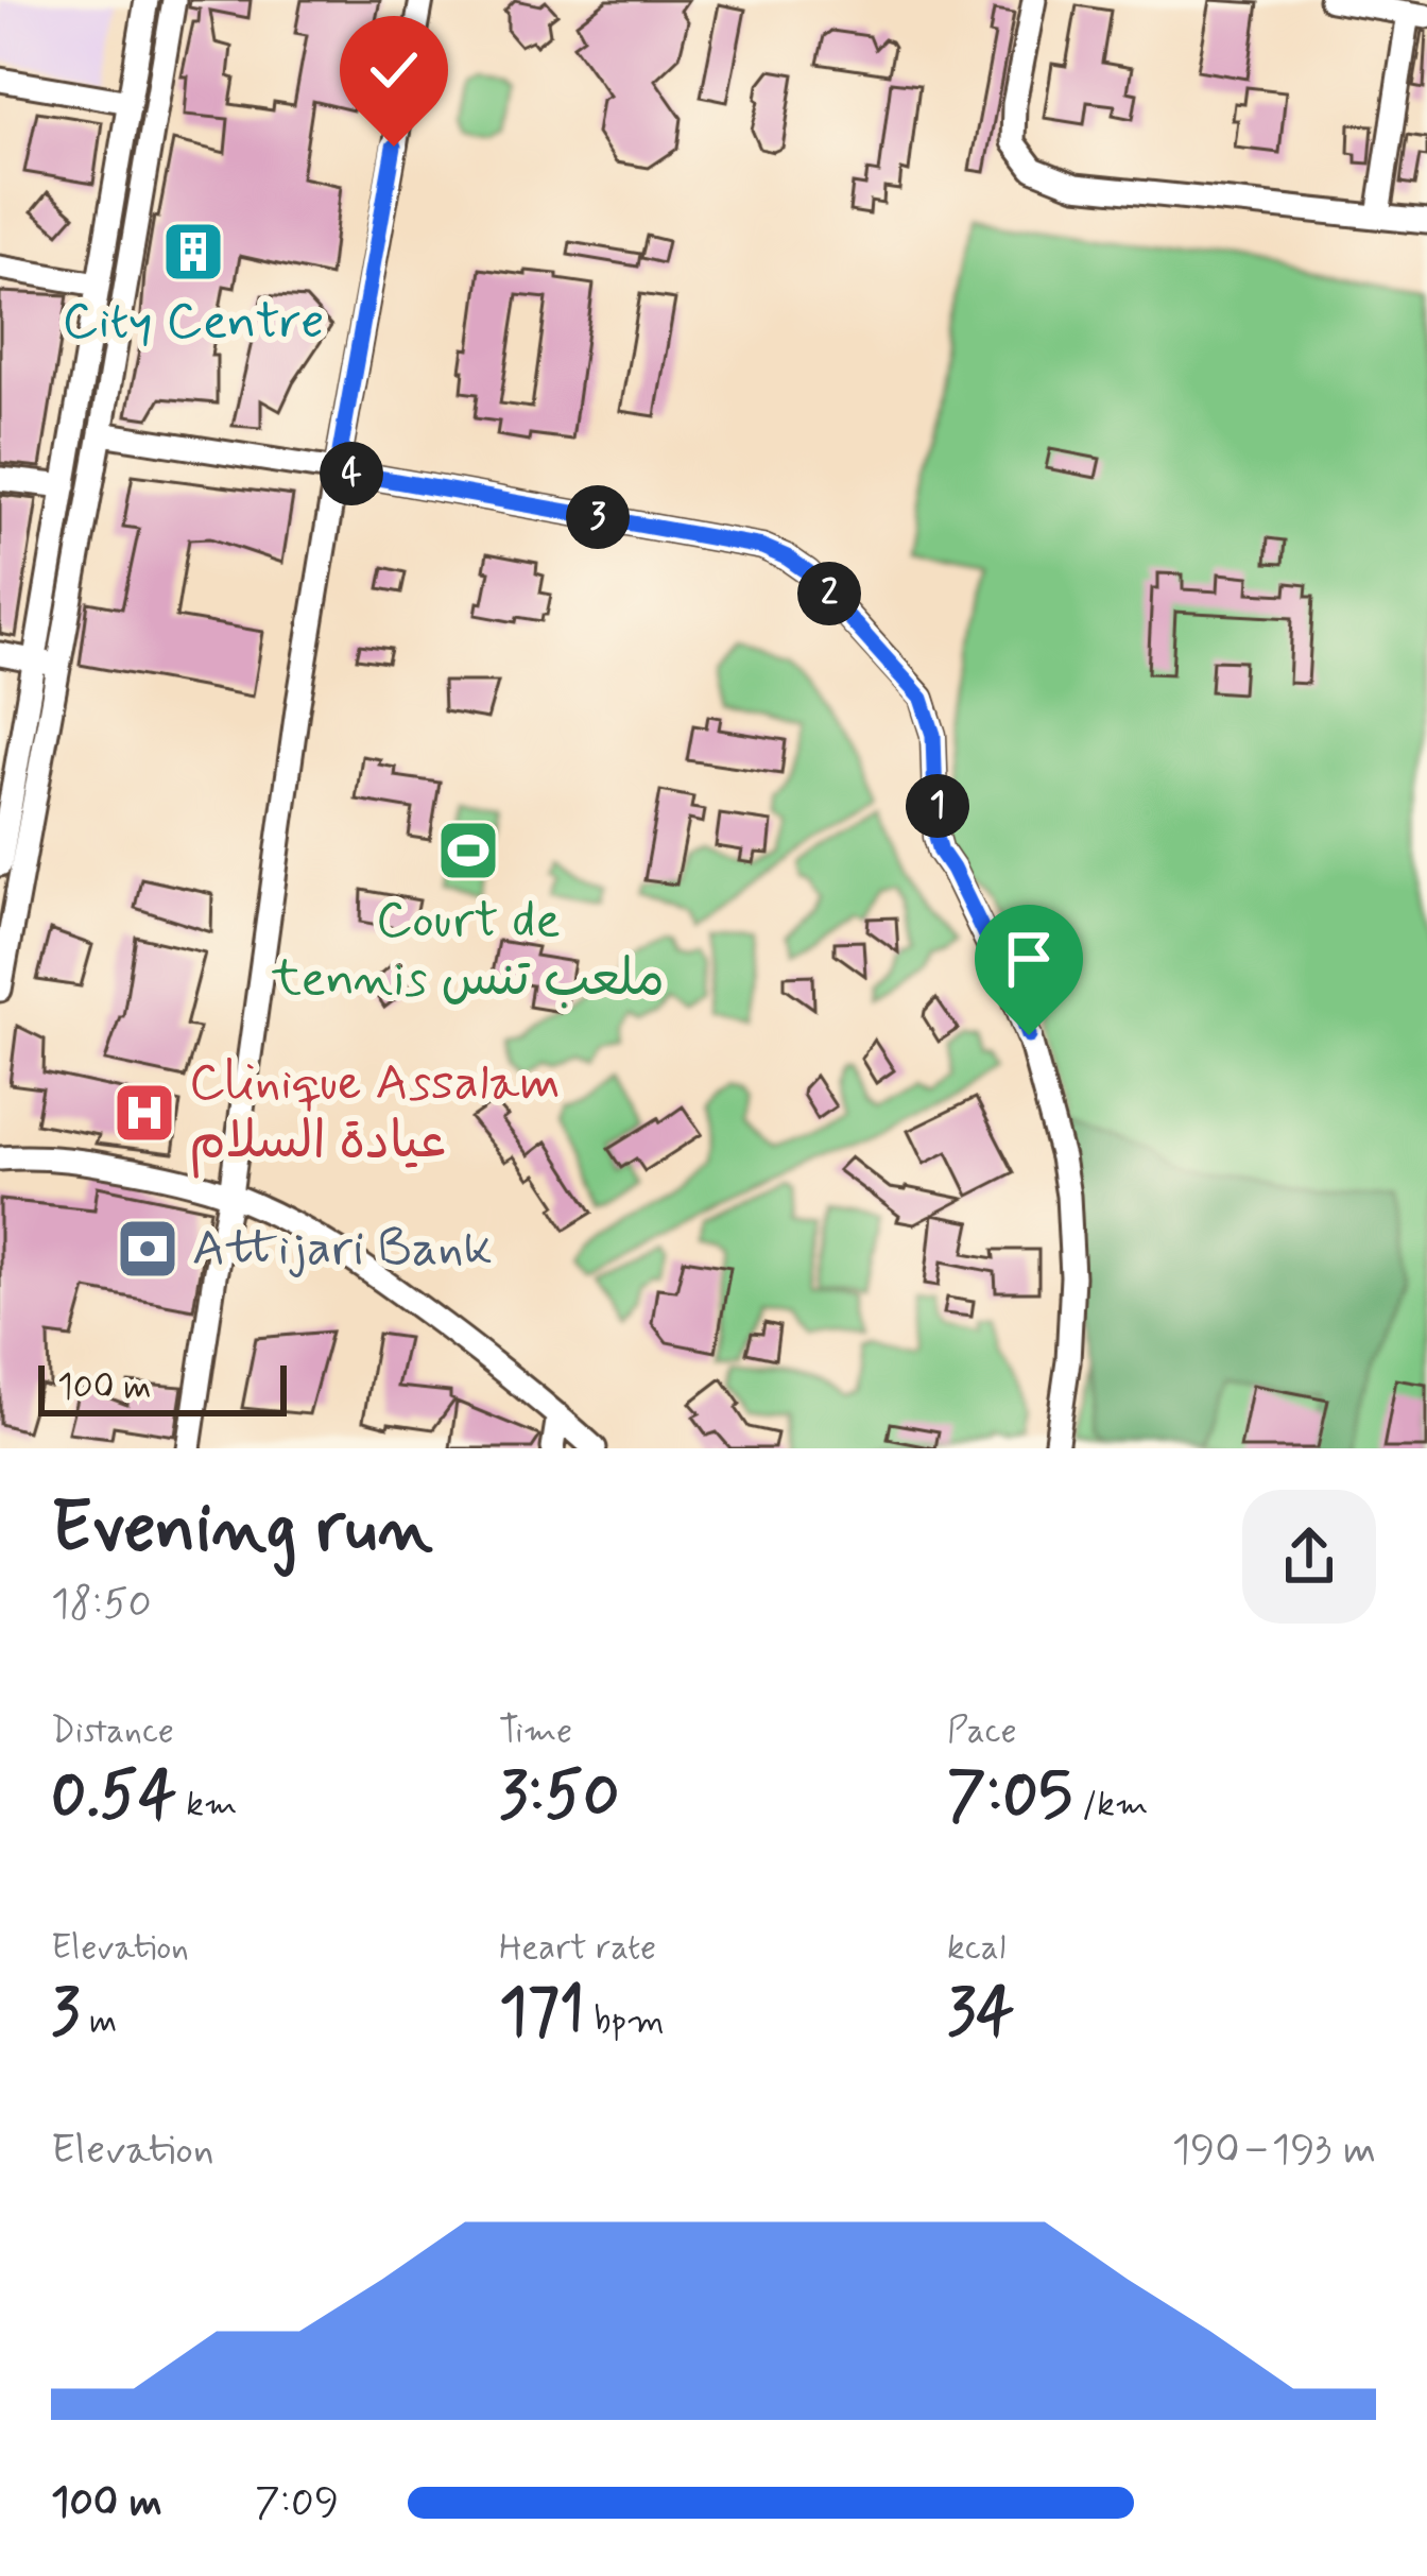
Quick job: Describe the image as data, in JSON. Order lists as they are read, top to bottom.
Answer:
{
  "places": {
    "building": ["City Centre"],
    "sports": ["Court de tennis ملعب تنس"],
    "hospital": ["Clinique Assalam عيادة السلام"],
    "bank": ["Attijari Bank"]
  },
  "scale_bar": "100 m",
  "page": {
    "pins": [
      "4",
      "3",
      "2",
      "1"
    ],
    "scale": "100 m",
    "heading": ["Evening run", "18:50"],
    "stats": [
      ["Distance", "0.54 km"],
      ["Time", "3:50"],
      ["Pace", "7:05 /km"],
      ["Elevation", "3 m"],
      ["Heart rate", "171 bpm"],
      ["kcal", "34"]
    ],
    "chart": ["Elevation", "190–193 m"],
    "list": [
      {
        "name": "100 m",
        "note": "7:09"
      }
    ]
  }
}
